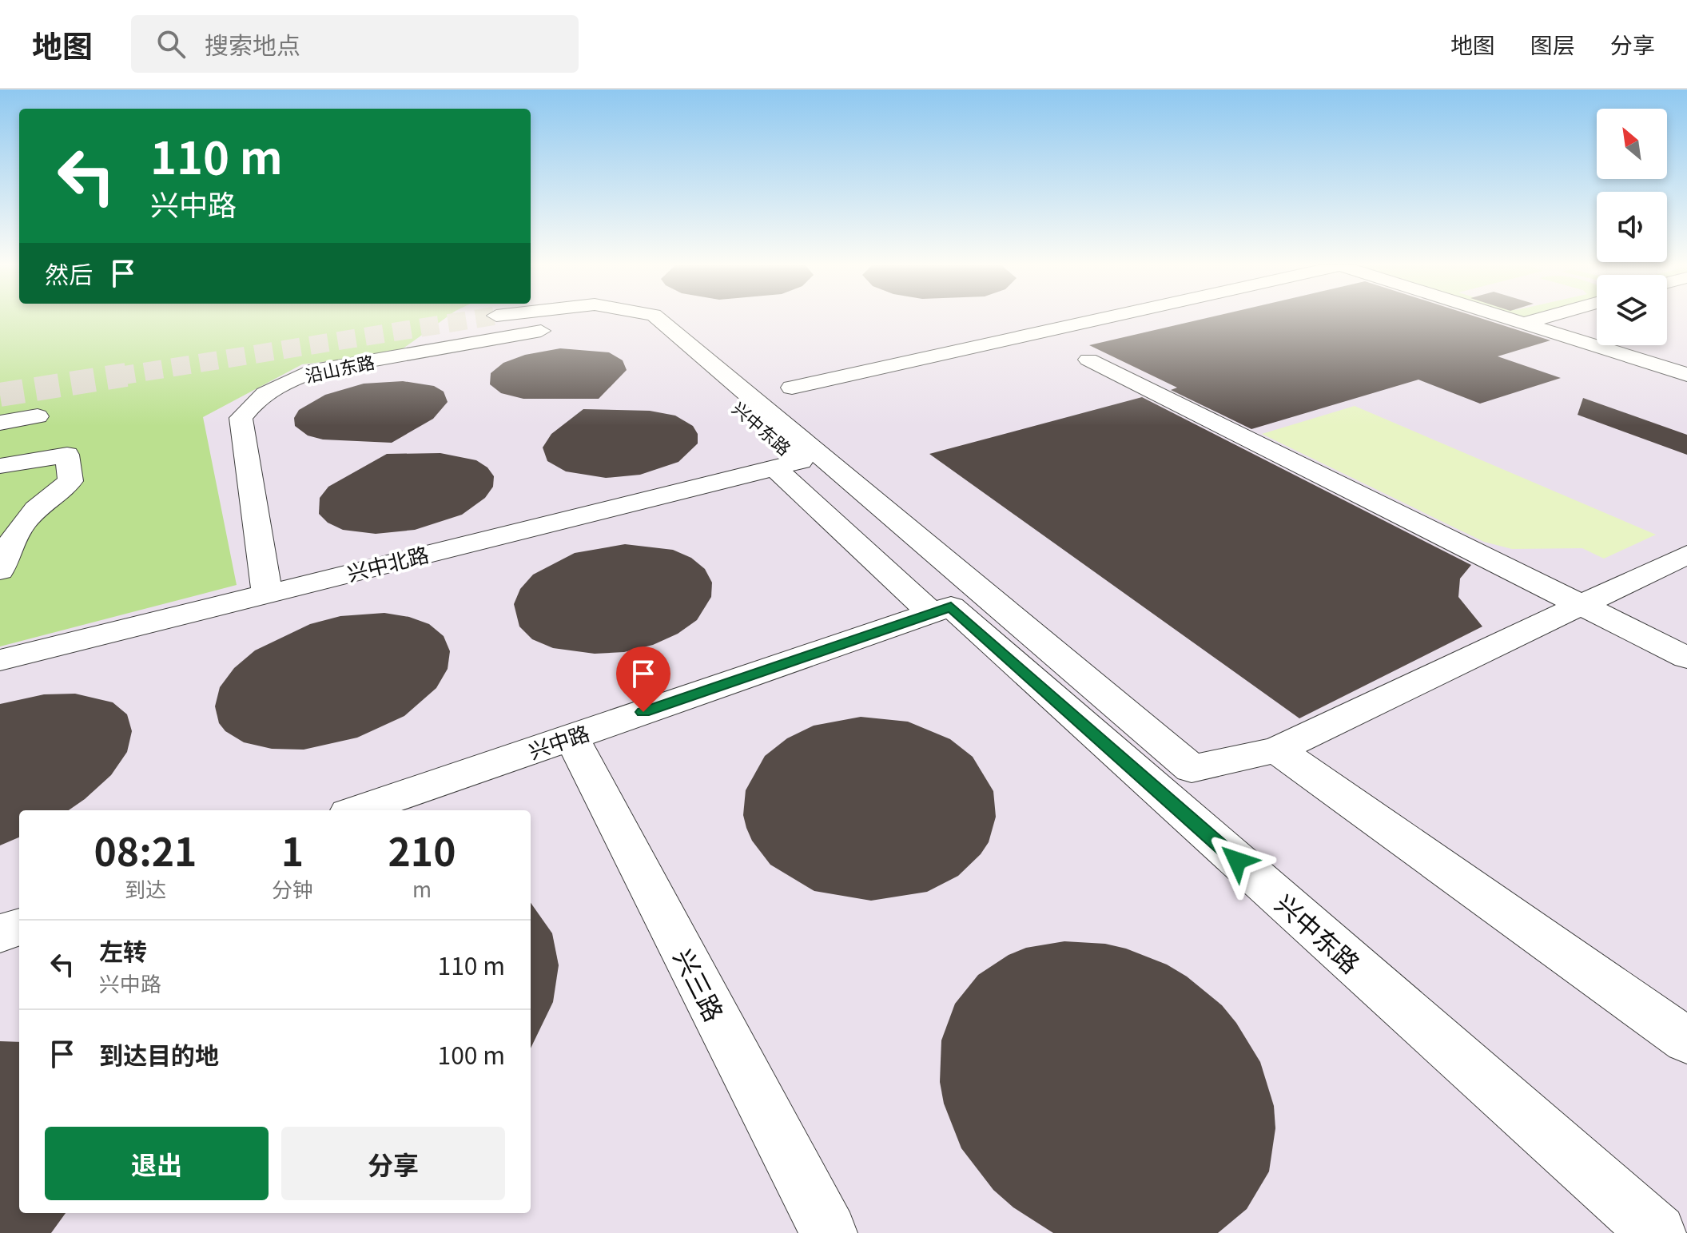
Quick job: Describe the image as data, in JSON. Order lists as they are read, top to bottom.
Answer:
{
  "streets": {
    "lane": [
      "沿山东路",
      "兴中东路",
      "兴中北路",
      "兴中路",
      "兴三路"
    ]
  },
  "crossings": [
    ["沿山东路", "兴中北路"],
    ["兴中东路", "兴中北路"],
    ["兴中东路", "兴中路"],
    ["兴中路", "兴三路"]
  ],
  "north": "top left",
  "page": {
    "header": "地图",
    "search": "搜索地点",
    "nav": ["地图", "图层", "分享"],
    "turn": ["110 m", "兴中路"],
    "then": "然后",
    "eta": [
      "08:21",
      "到达",
      "1",
      "分钟",
      "210",
      "m"
    ],
    "list": [
      {
        "name": "左转",
        "note": "兴中路",
        "value": "110 m"
      },
      {
        "name": "到达目的地",
        "value": "100 m"
      }
    ],
    "buttons": ["退出", "分享"]
  }
}
